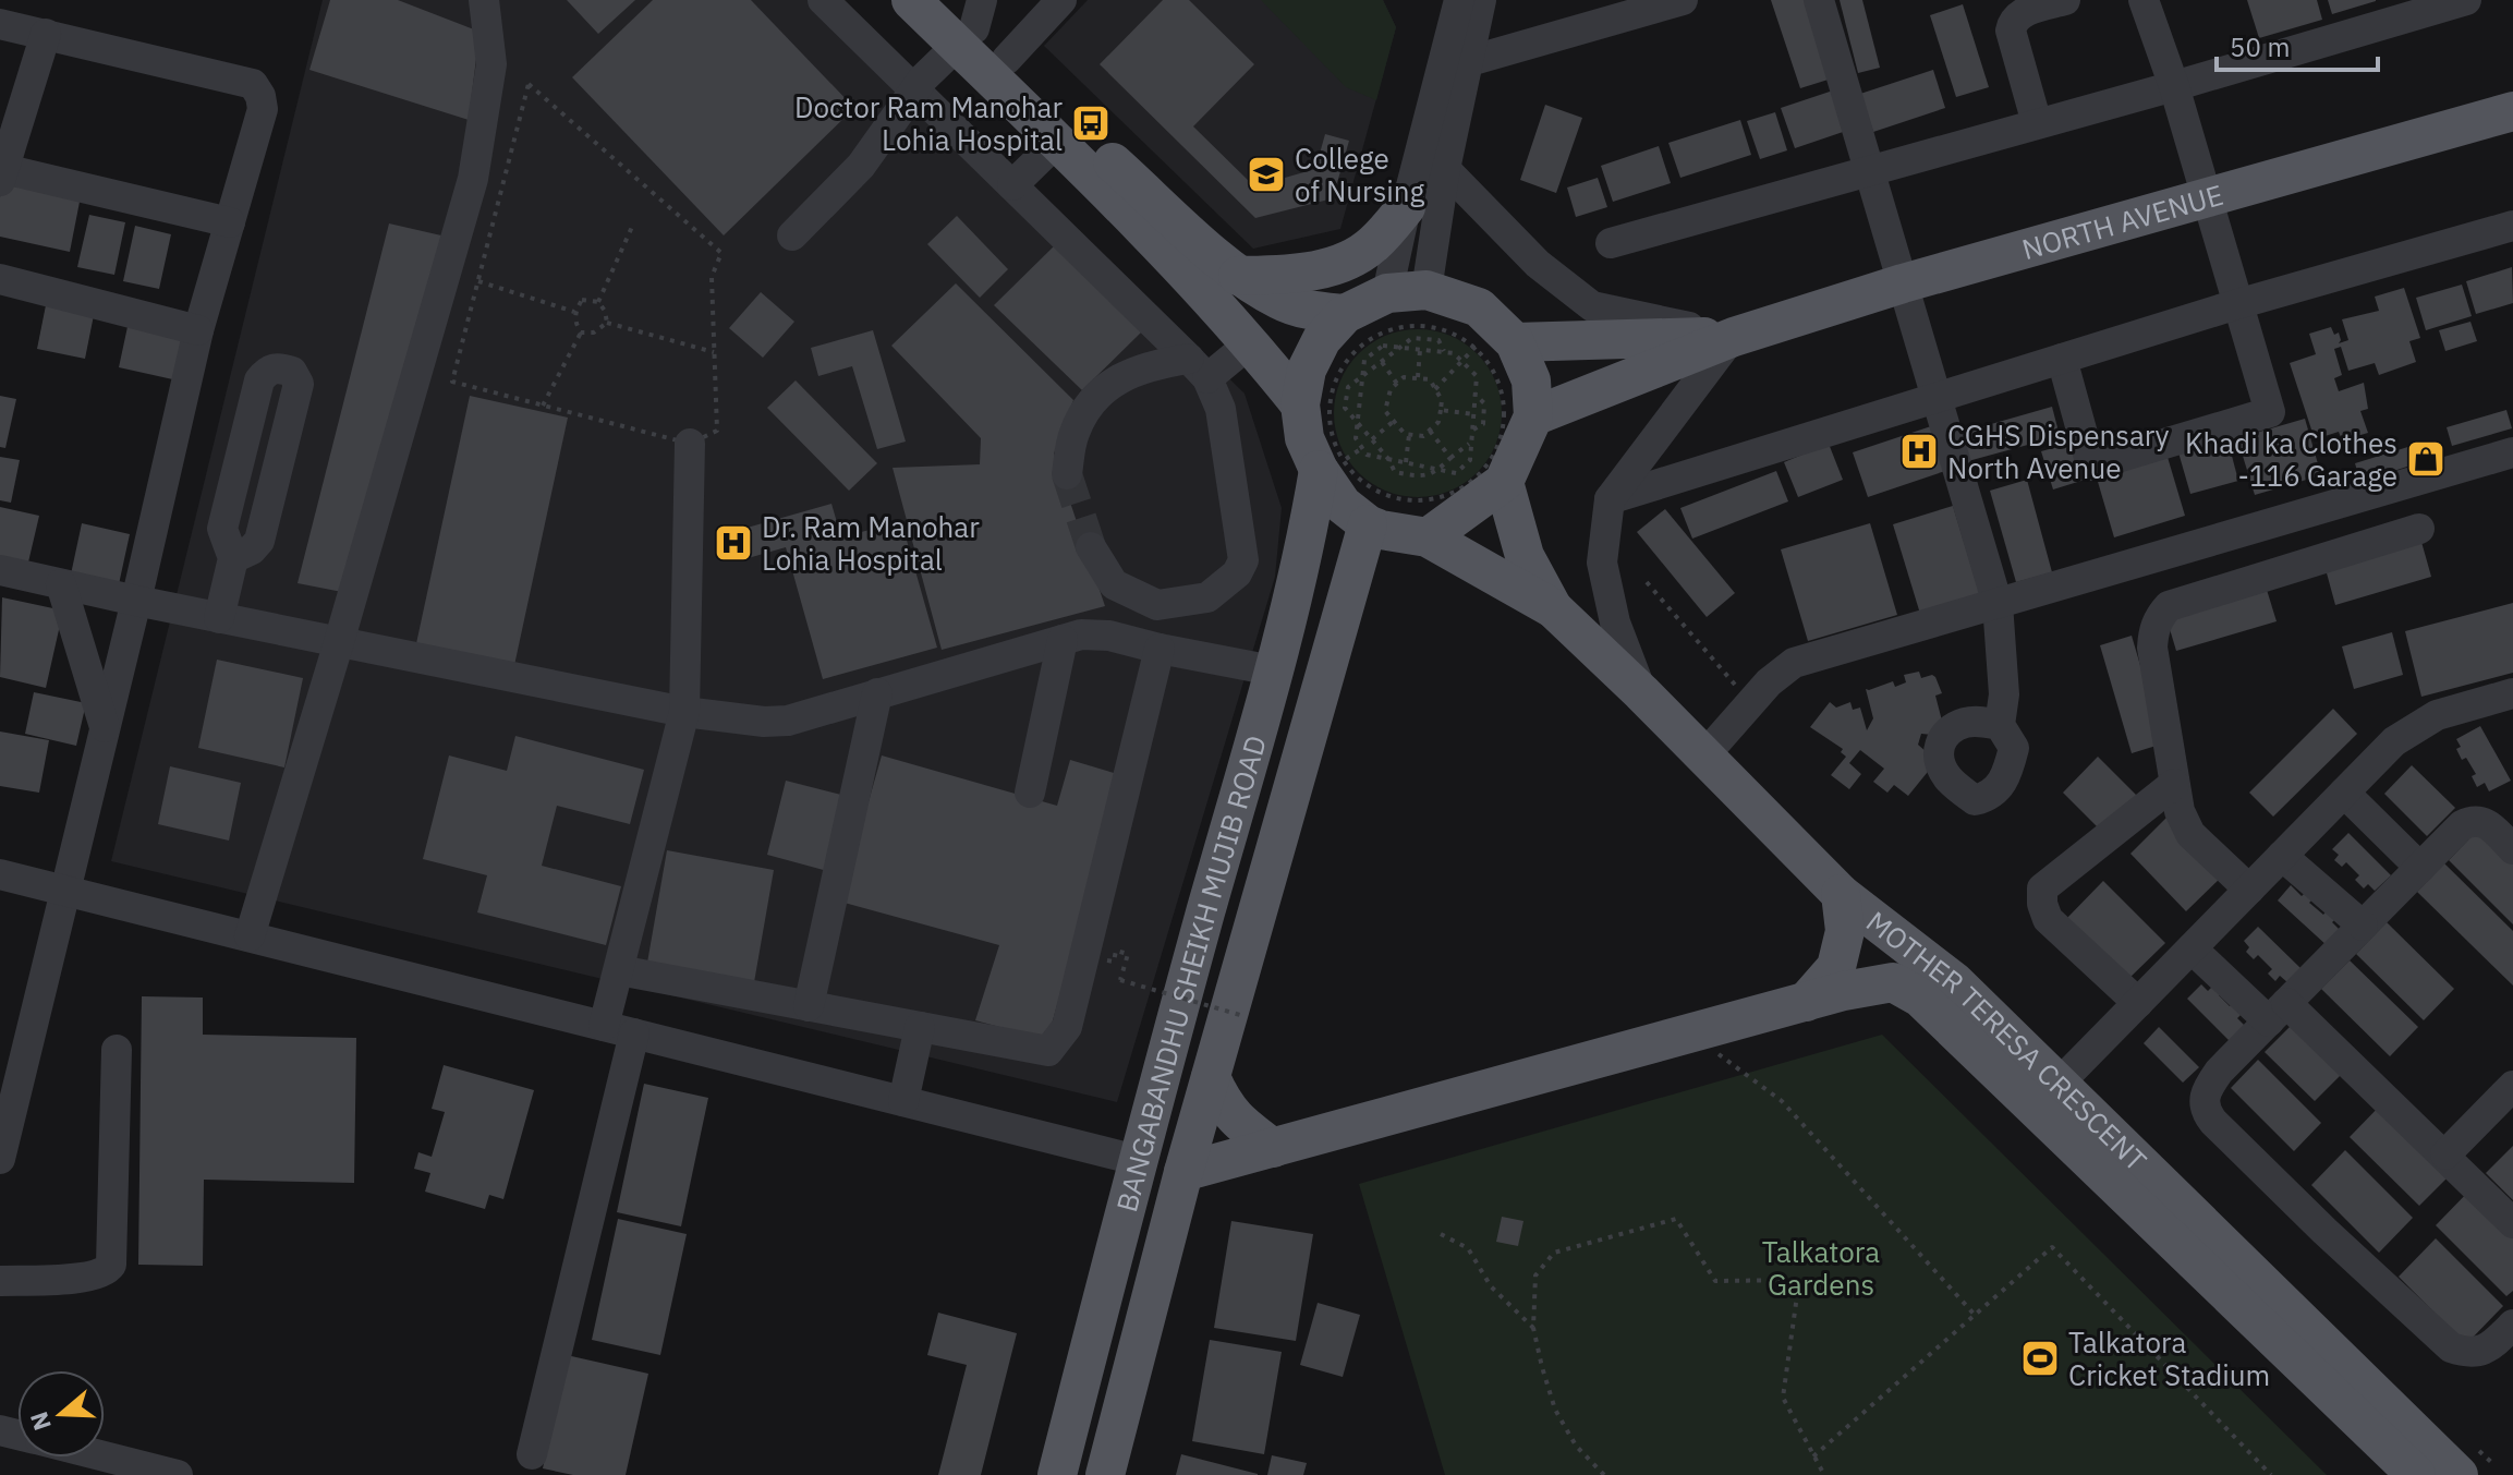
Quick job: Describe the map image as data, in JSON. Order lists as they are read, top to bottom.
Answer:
{
  "streets": {
    "main road": ["NORTH AVENUE", "BANGABANDHU SHEIKH MUJIB ROAD", "MOTHER TERESA CRESCENT"]
  },
  "parks": ["Talkatora Gardens"],
  "places": {
    "bus stop": ["Doctor Ram Manohar Lohia Hospital"],
    "school or university": ["College of Nursing"],
    "hospital": ["CGHS Dispensary North Avenue", "Dr. Ram Manohar Lohia Hospital"],
    "shop": ["Khadi ka Clothes -116 Garage"],
    "sports": ["Talkatora Cricket Stadium"]
  },
  "scale_bar": "50 m",
  "north": "left"
}
